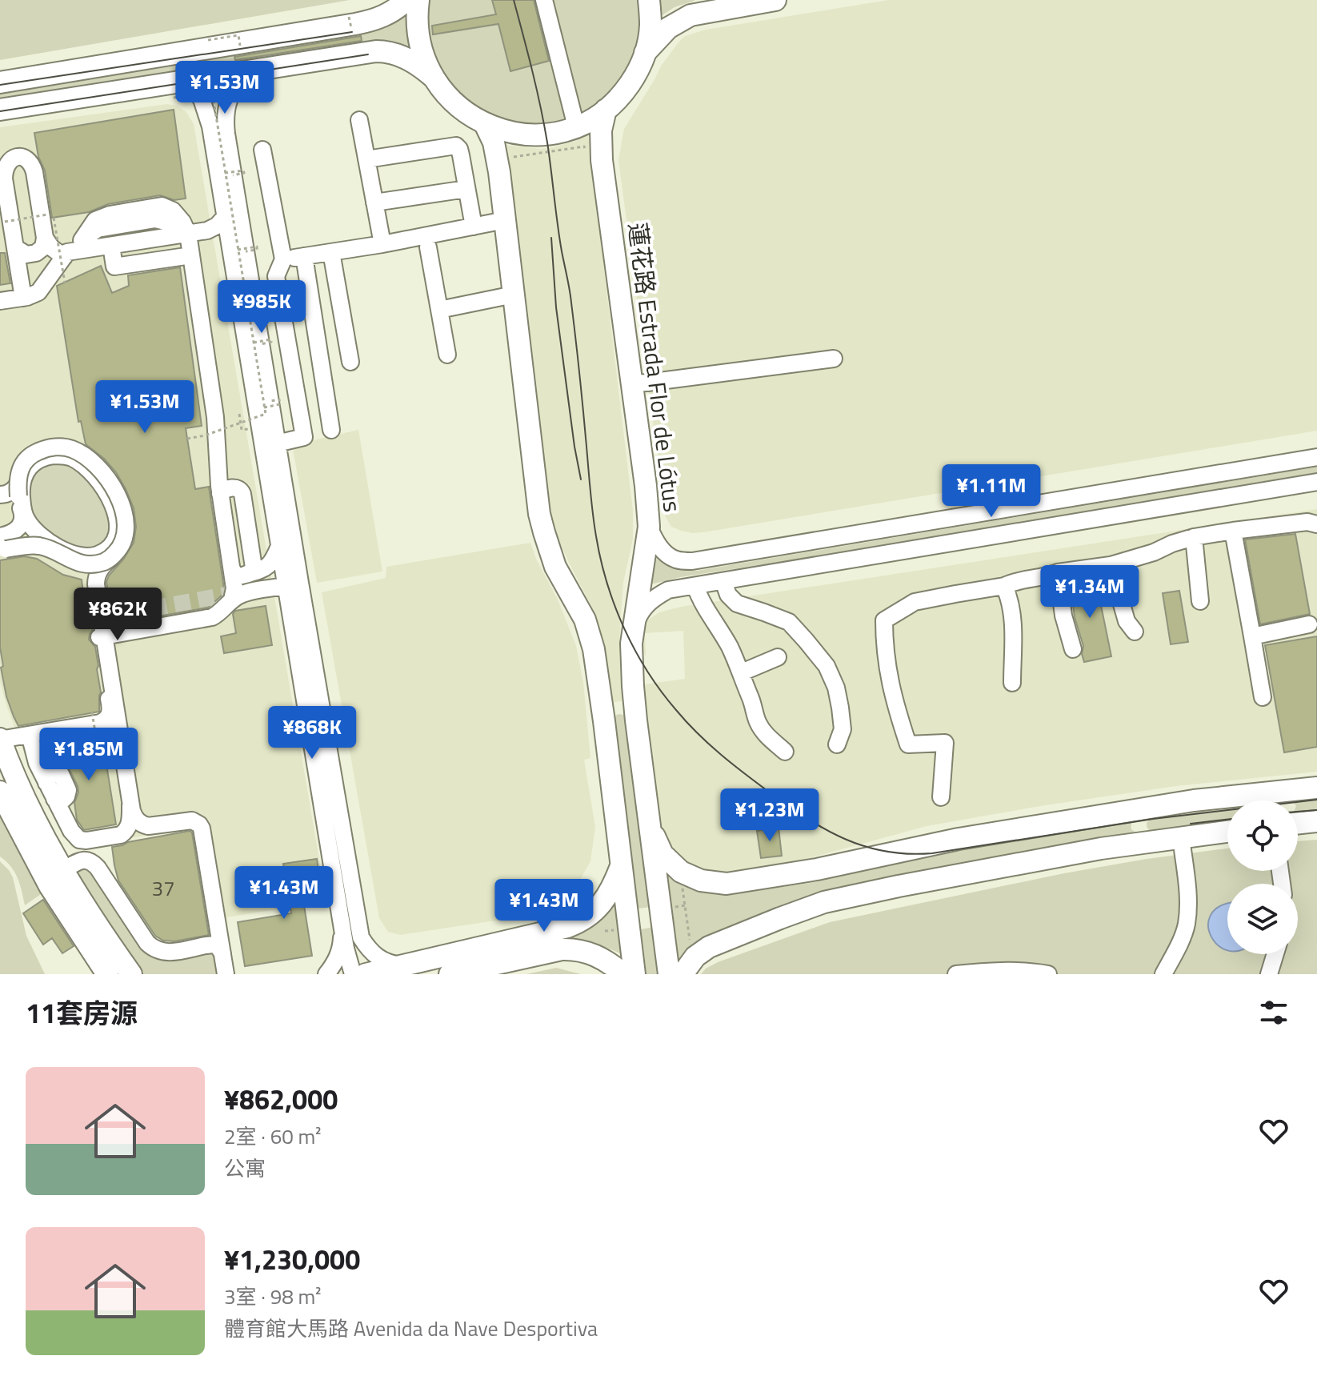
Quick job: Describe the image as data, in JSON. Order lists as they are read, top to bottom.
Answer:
{
  "streets": {
    "main road": ["蓮花路 Estrada Flor de Lótus"]
  },
  "house_numbers": ["37"],
  "page": {
    "price": [
      "¥1.53M",
      "¥985K",
      "¥1.53M",
      "¥1.11M",
      "¥1.34M",
      "¥862K",
      "¥868K",
      "¥1.85M",
      "¥1.23M",
      "¥1.43M",
      "¥1.43M"
    ],
    "heading": "11套房源",
    "list": [
      {
        "name": "¥862,000",
        "note": "2室 · 60 m² · 公寓"
      },
      {
        "name": "¥1,230,000",
        "note": "3室 · 98 m² · 體育館大馬路 Avenida da Nave Desportiva"
      }
    ]
  }
}
